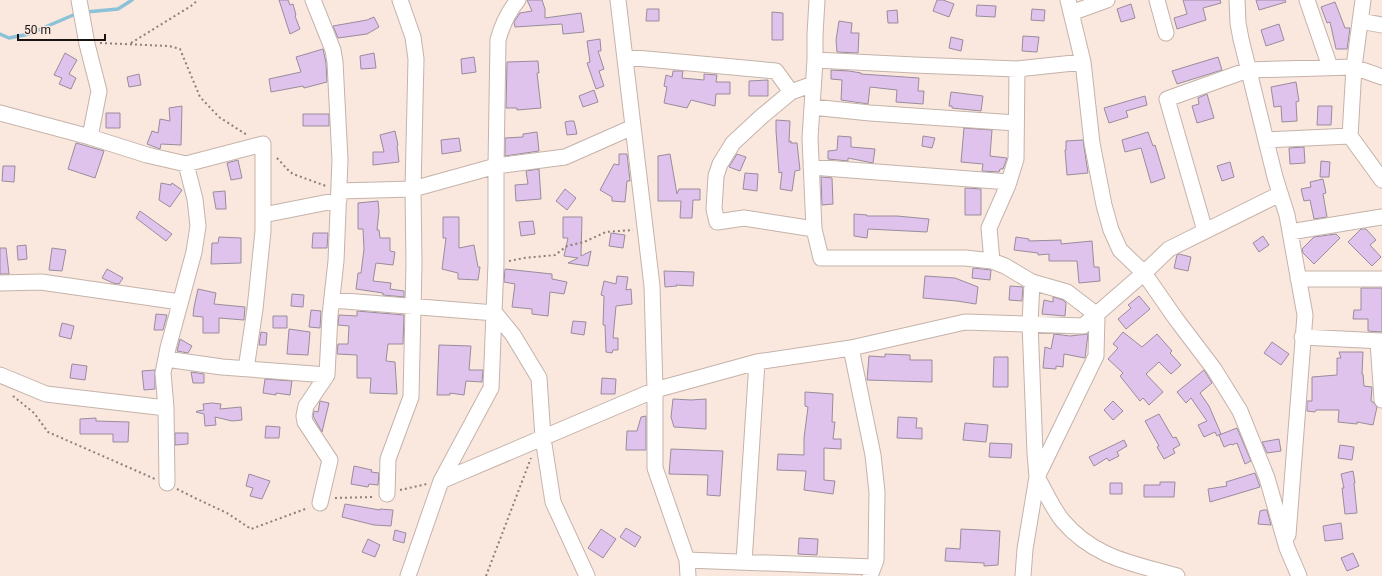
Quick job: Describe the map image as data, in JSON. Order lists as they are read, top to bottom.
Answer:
{
  "scale_bar": "50 m"
}
